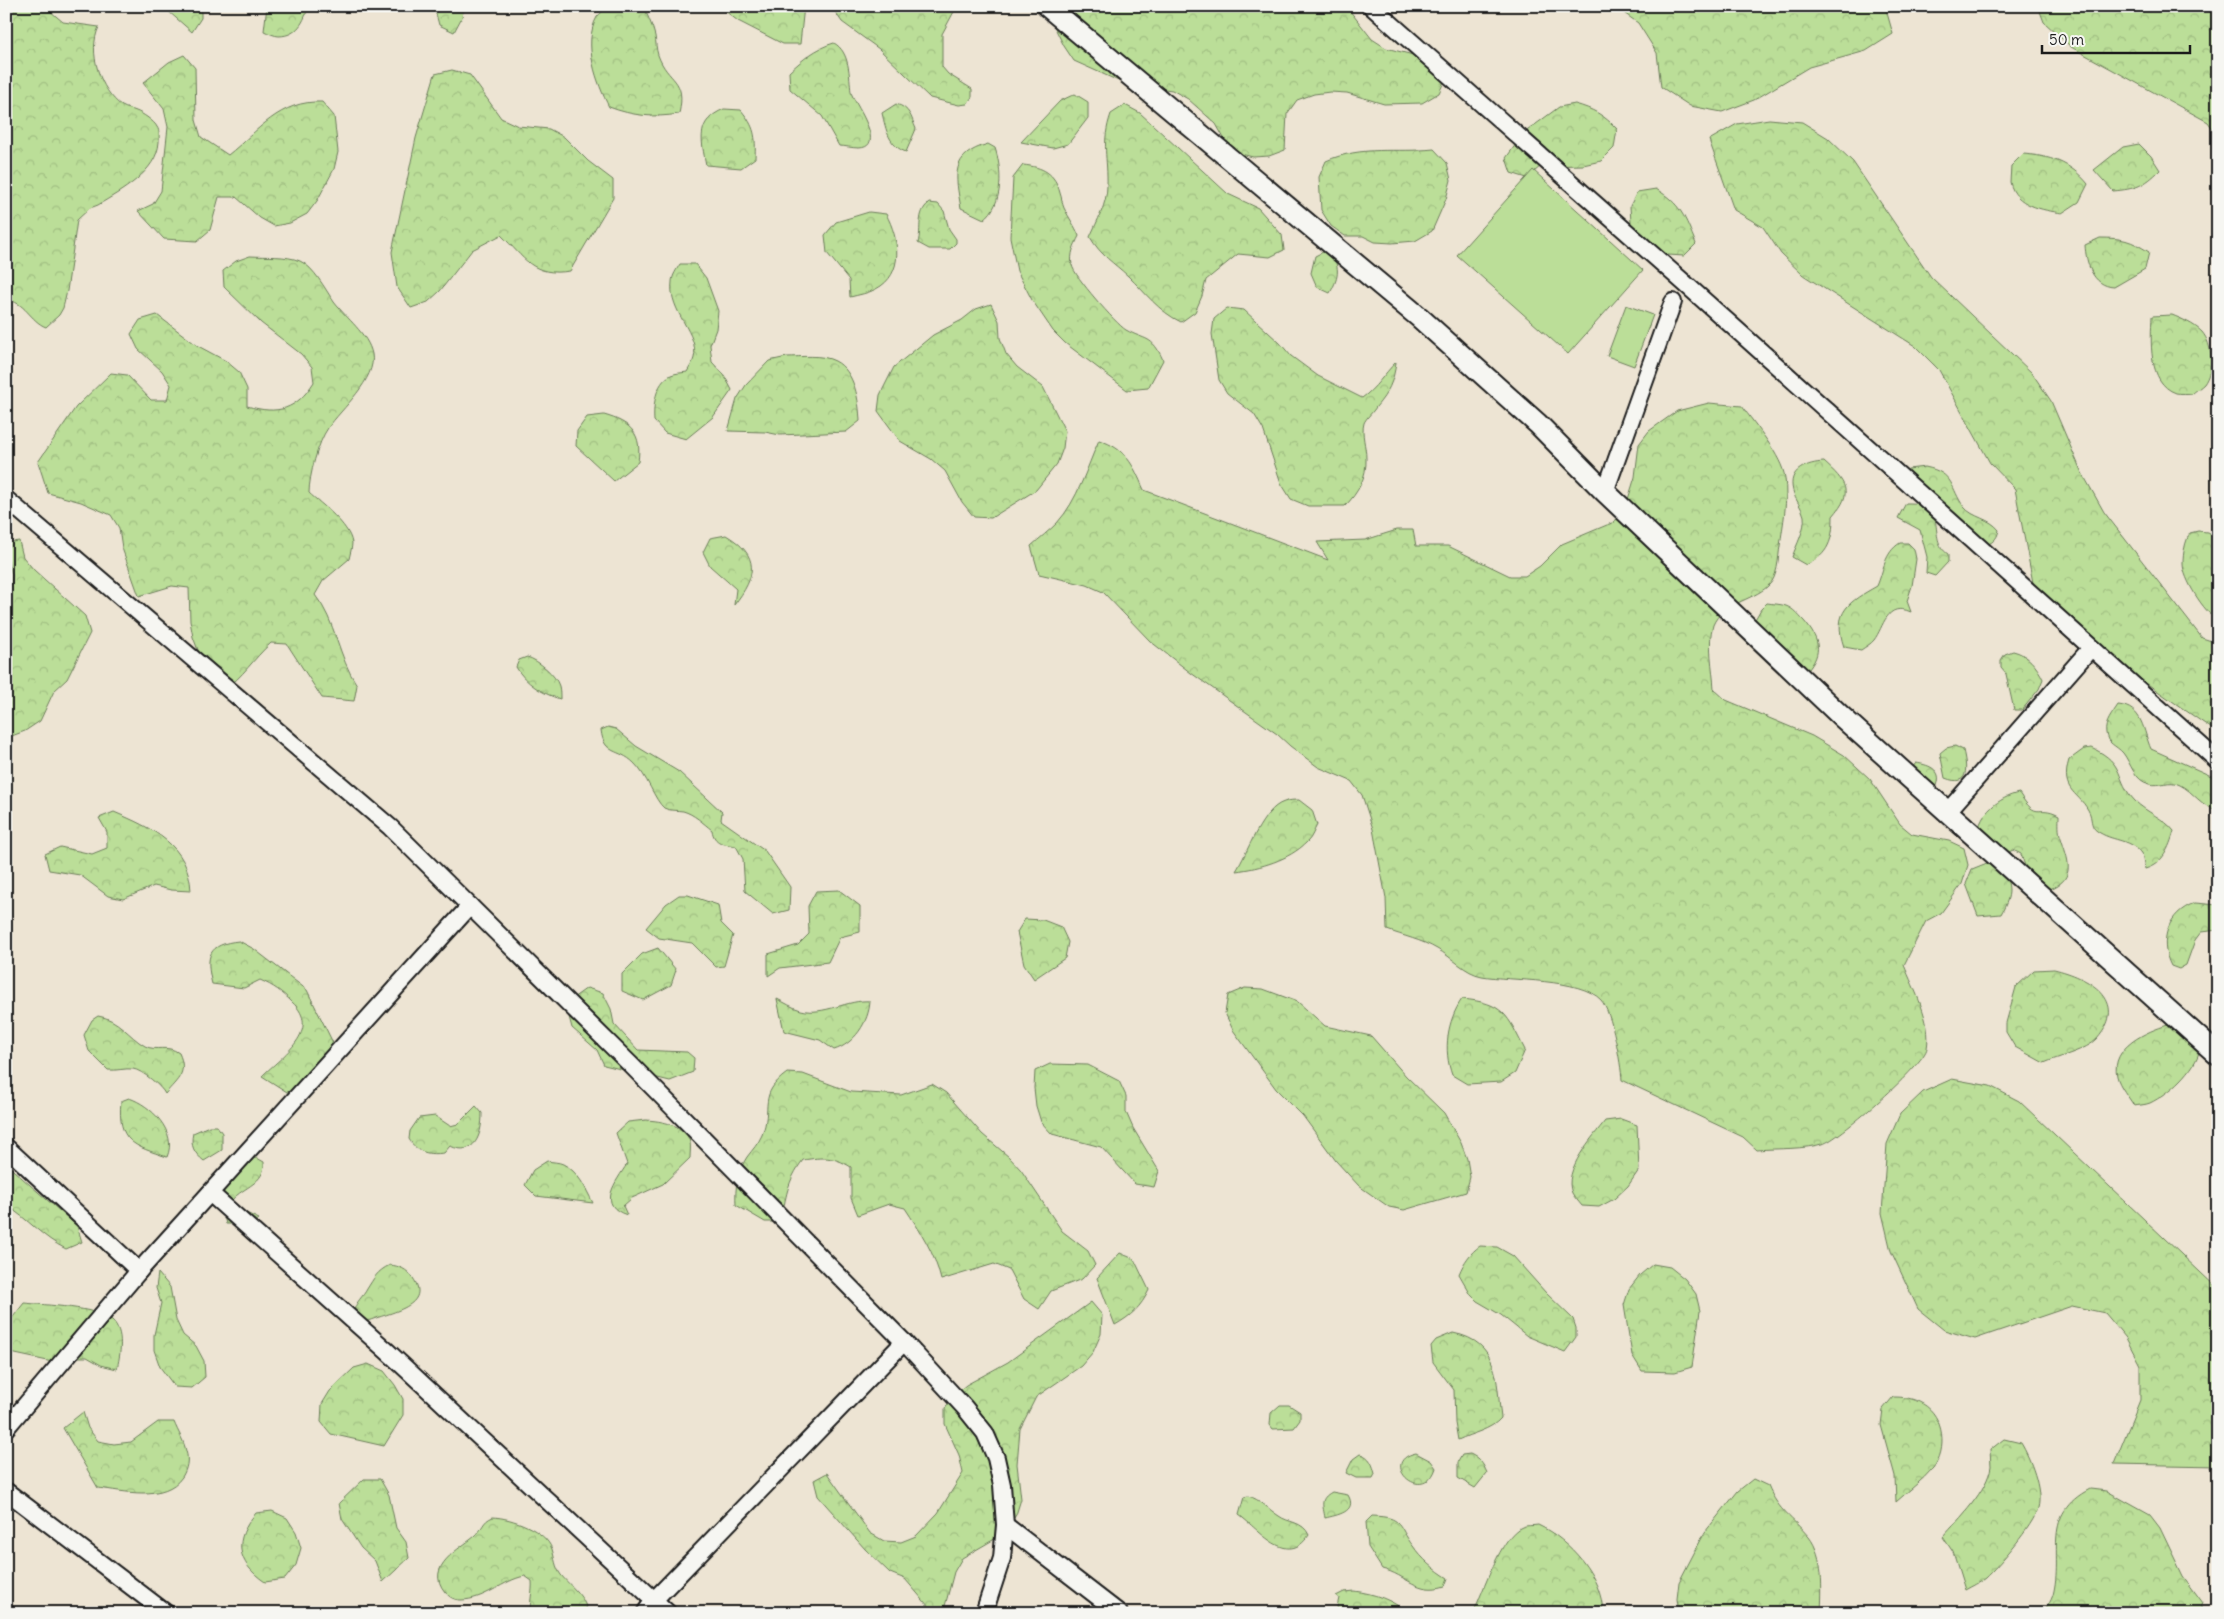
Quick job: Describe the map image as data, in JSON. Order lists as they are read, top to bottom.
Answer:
{
  "scale_bar": "50 m"
}
